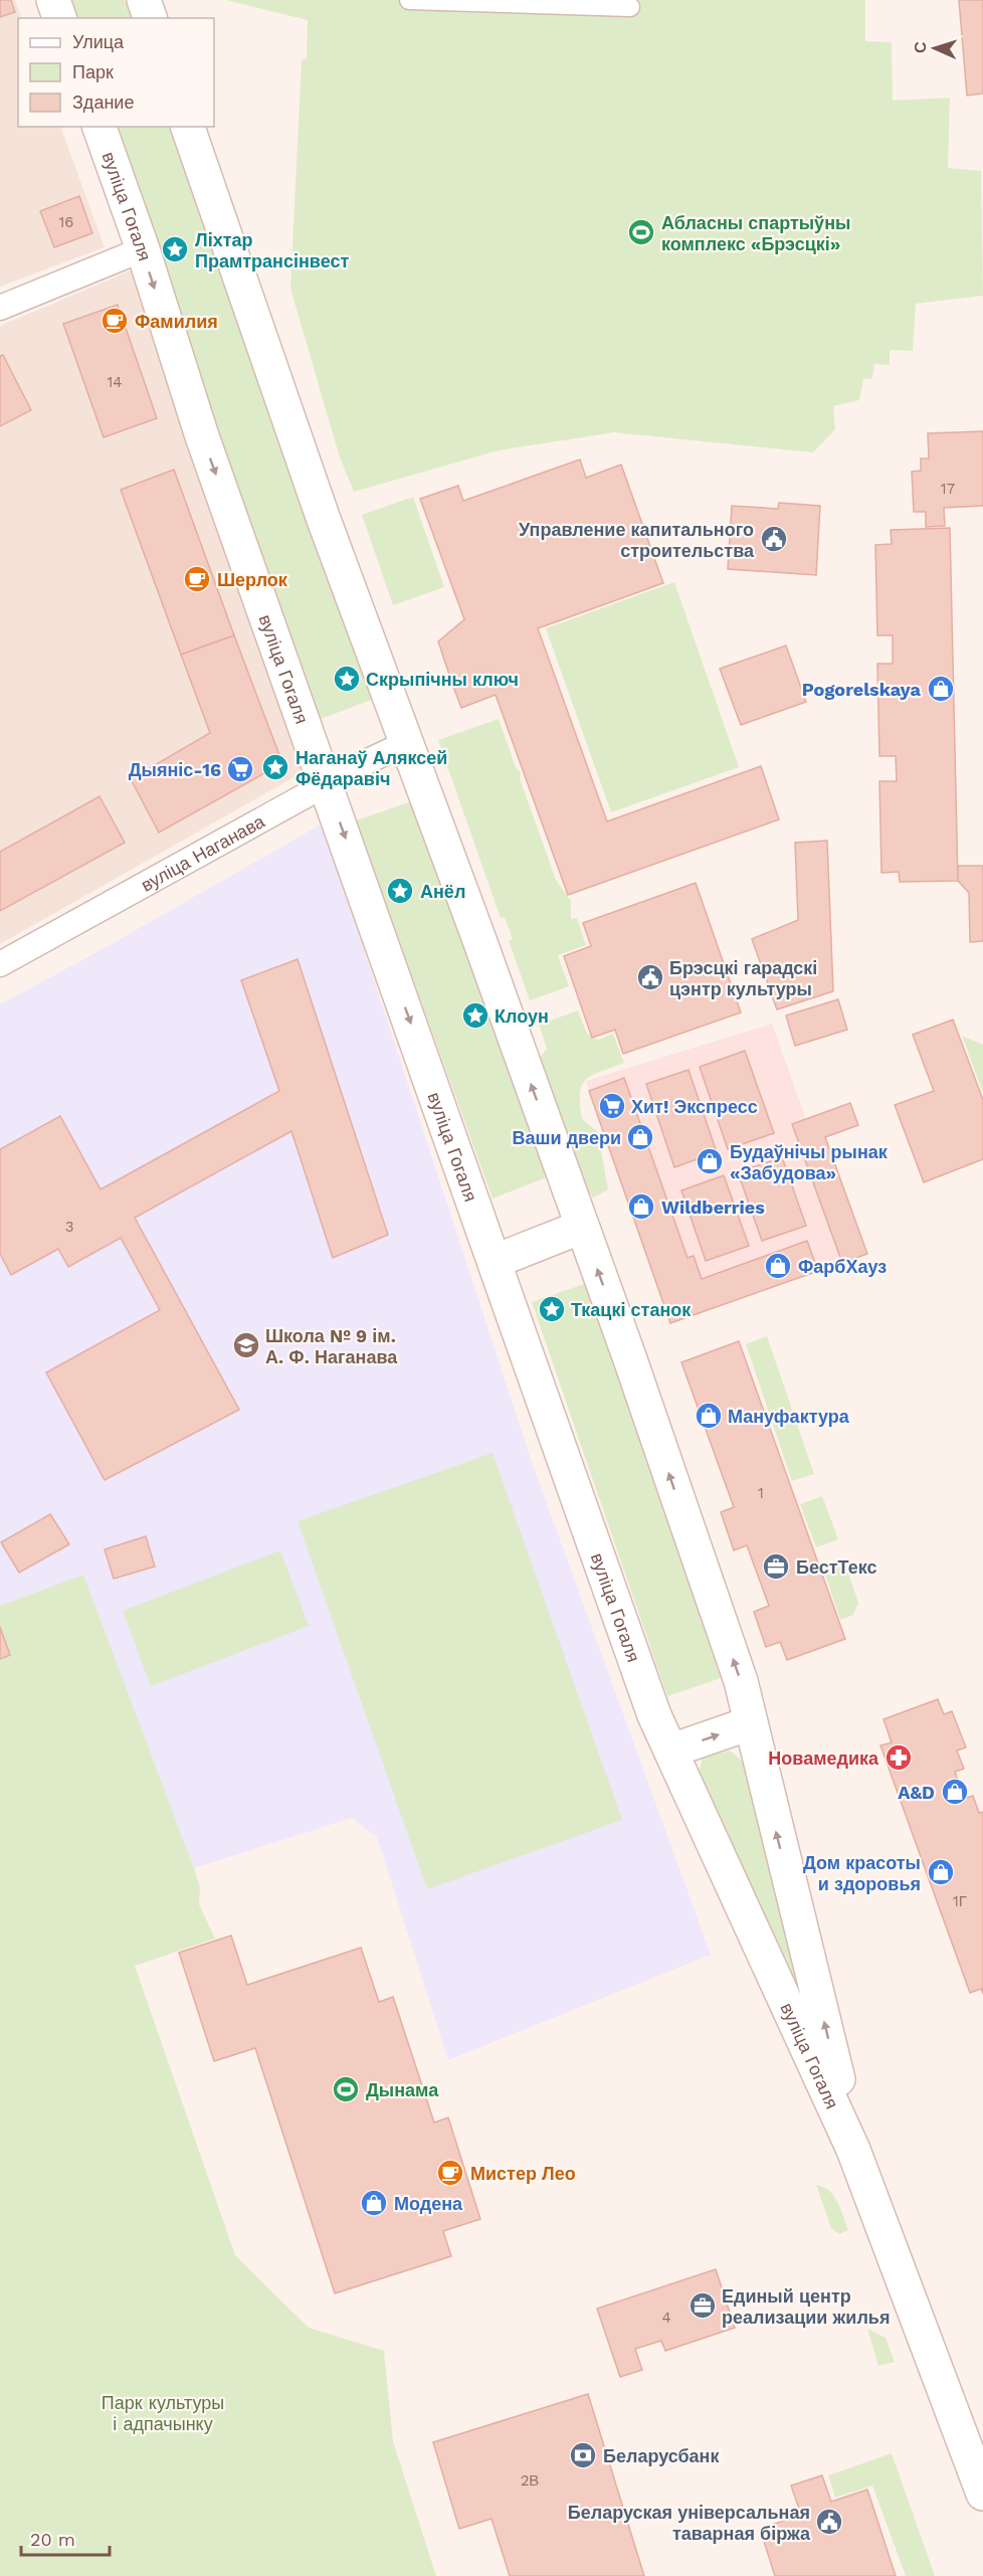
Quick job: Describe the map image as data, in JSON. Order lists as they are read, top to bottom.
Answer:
{
  "streets": {
    "main road": ["вуліца Гогаля"],
    "street": ["вуліца Наганава"]
  },
  "crossings": [
    ["вуліца Гогаля", "вуліца Наганава"]
  ],
  "parks": ["Парк культуры і адпачынку"],
  "places": {
    "sports": ["Абласны спартыўны комплекс «Брэсцкі»", "Дынама"],
    "place": [
      "Ліхтар Прамтрансінвест",
      "Скрыпічны ключ",
      "Наганаў Аляксей Фёдаравіч",
      "Анёл",
      "Клоун",
      "Ткацкі станок"
    ],
    "cafe": ["Фамилия", "Шерлок", "Мистер Лео"],
    "public building": ["Управление капитального строительства", "Брэсцкі гарадскі цэнтр культуры", "Беларуская універсальная таварная біржа"],
    "shop": [
      "Pogorelskaya",
      "Ваши двери",
      "Будаўнічы рынак «Забудова»",
      "Wildberries",
      "ФарбХауз",
      "Мануфактура",
      "A&D",
      "Дом красоты и здоровья",
      "Модена"
    ],
    "supermarket": ["Дыяніс-16", "Хит! Экспресс"],
    "school or university": ["Школа № 9 ім. А. Ф. Наганава"],
    "office": ["БестТекс", "Единый центр реализации жилья"],
    "pharmacy": ["Новамедика"],
    "bank": ["Беларусбанк"]
  },
  "house_numbers": [
    "16",
    "14",
    "17",
    "3",
    "1",
    "1Г",
    "4",
    "2В"
  ],
  "legend": ["Улица", "Парк", "Здание"],
  "scale_bar": "20 m",
  "north": "left"
}
